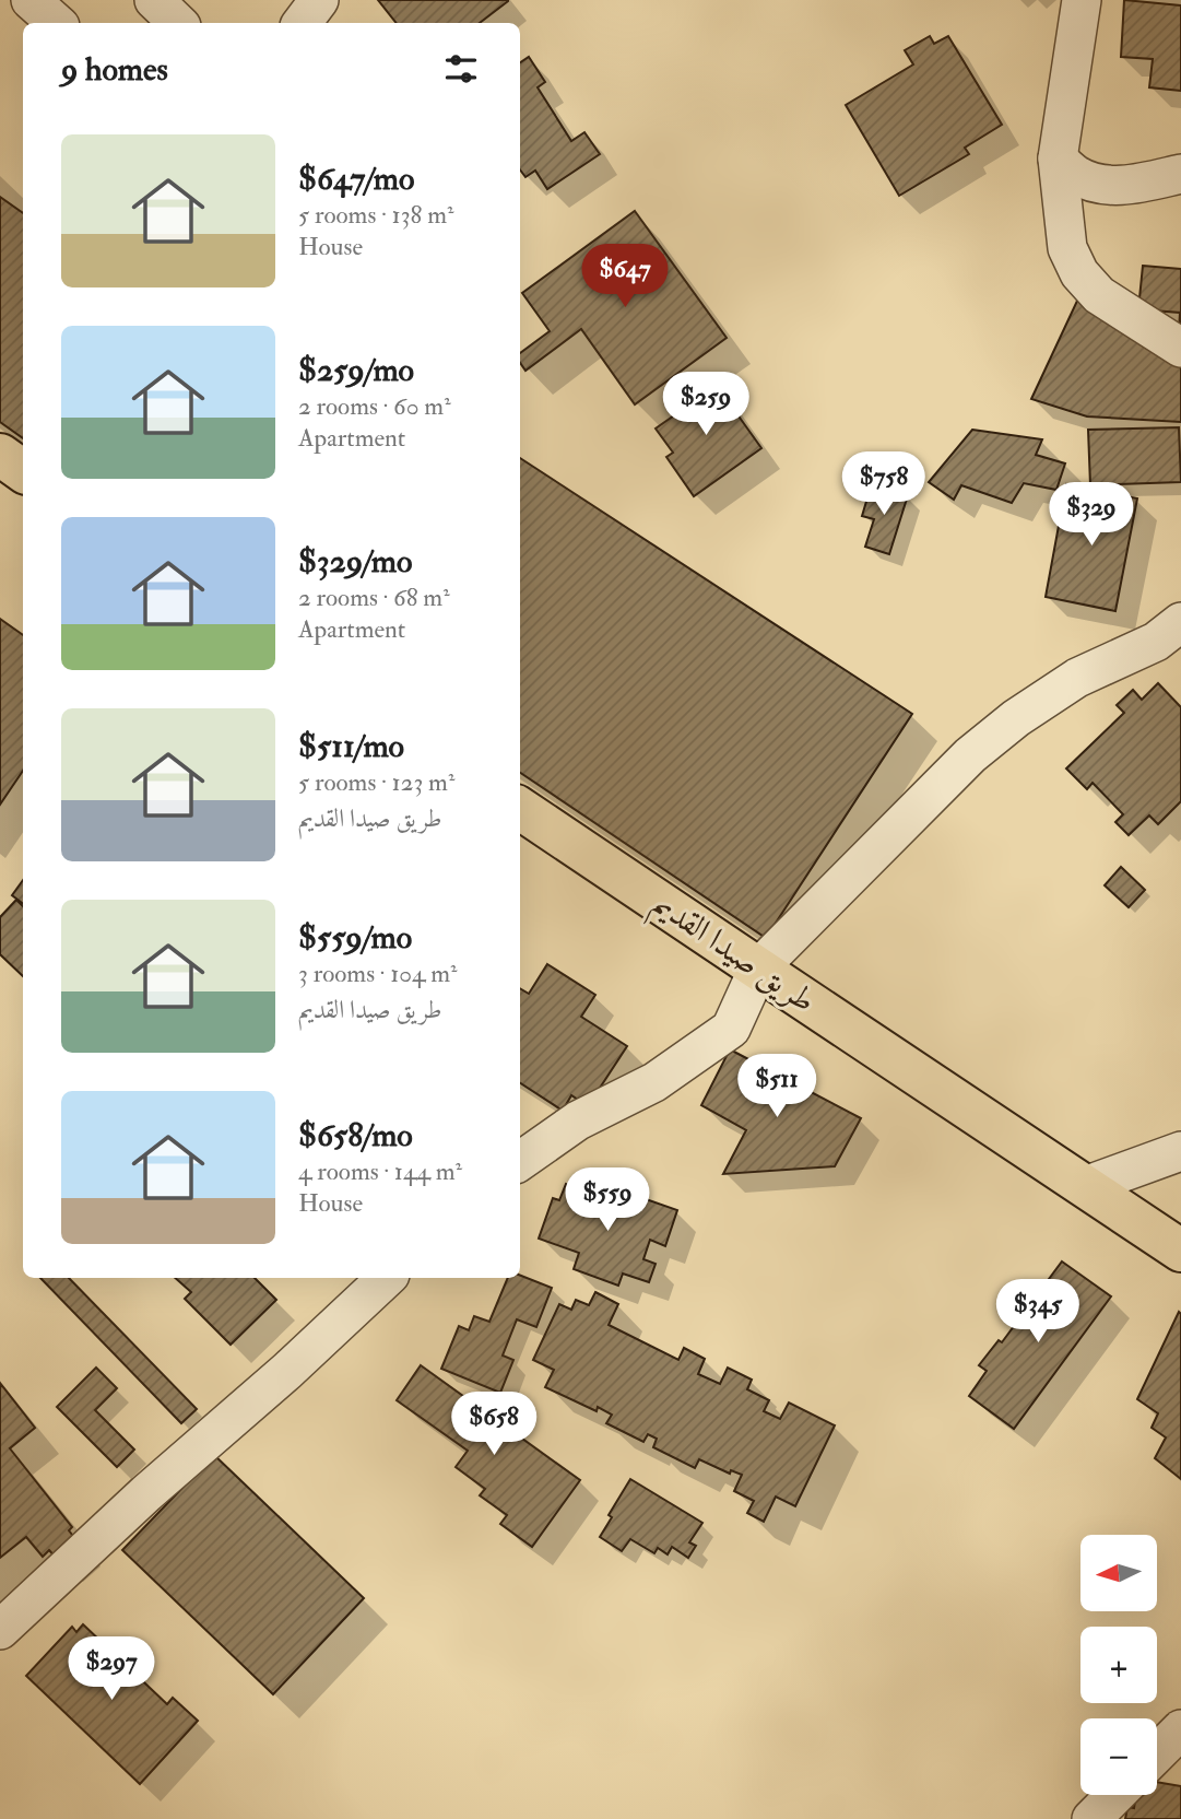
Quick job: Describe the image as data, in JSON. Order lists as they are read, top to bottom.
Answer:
{
  "streets": {
    "highway": ["طريق صيدا القديم"]
  },
  "north": "left",
  "page": {
    "heading": "9 homes",
    "list": [
      {
        "name": "$647/mo",
        "note": "5 rooms · 138 m² · House"
      },
      {
        "name": "$259/mo",
        "note": "2 rooms · 60 m² · Apartment"
      },
      {
        "name": "$329/mo",
        "note": "2 rooms · 68 m² · Apartment"
      },
      {
        "name": "$511/mo",
        "note": "5 rooms · 123 m² · طريق صيدا القديم"
      },
      {
        "name": "$559/mo",
        "note": "3 rooms · 104 m² · طريق صيدا القديم"
      },
      {
        "name": "$658/mo",
        "note": "4 rooms · 144 m² · House"
      }
    ],
    "price": [
      "$647",
      "$259",
      "$758",
      "$329",
      "$511",
      "$559",
      "$345",
      "$658",
      "$297"
    ],
    "map_buttons": ["+", "−"]
  }
}
